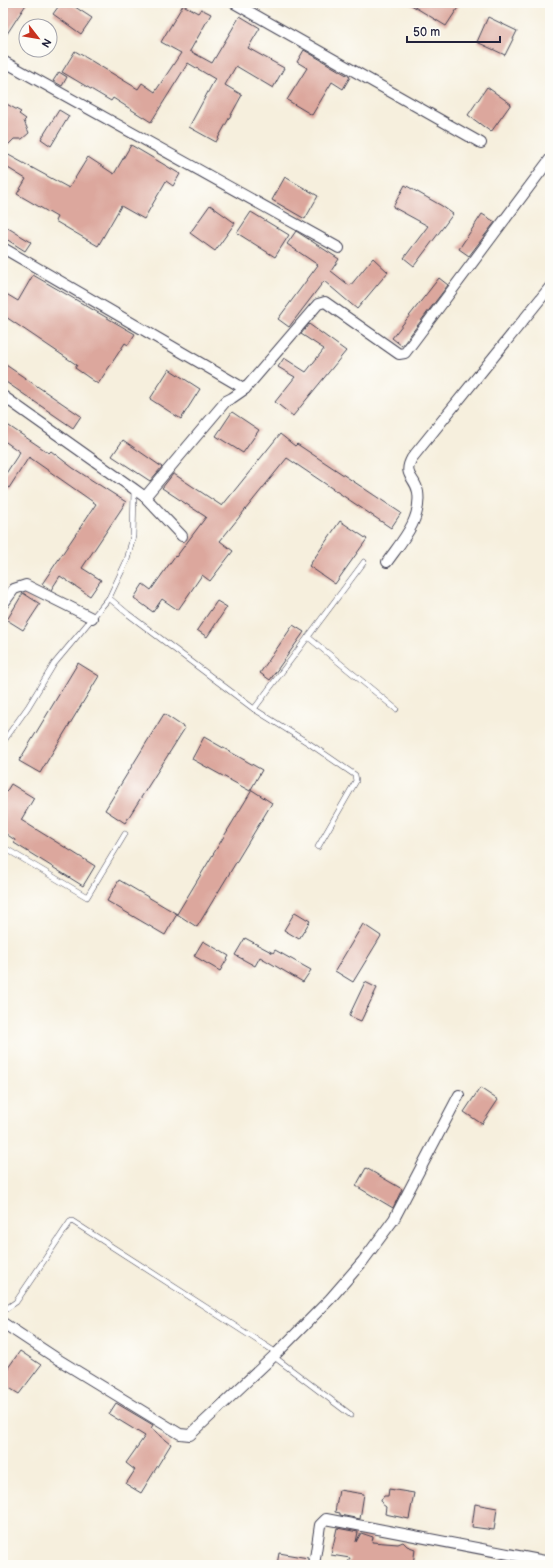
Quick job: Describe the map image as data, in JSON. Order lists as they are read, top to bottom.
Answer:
{
  "scale_bar": "50 m",
  "north": "bottom right"
}
